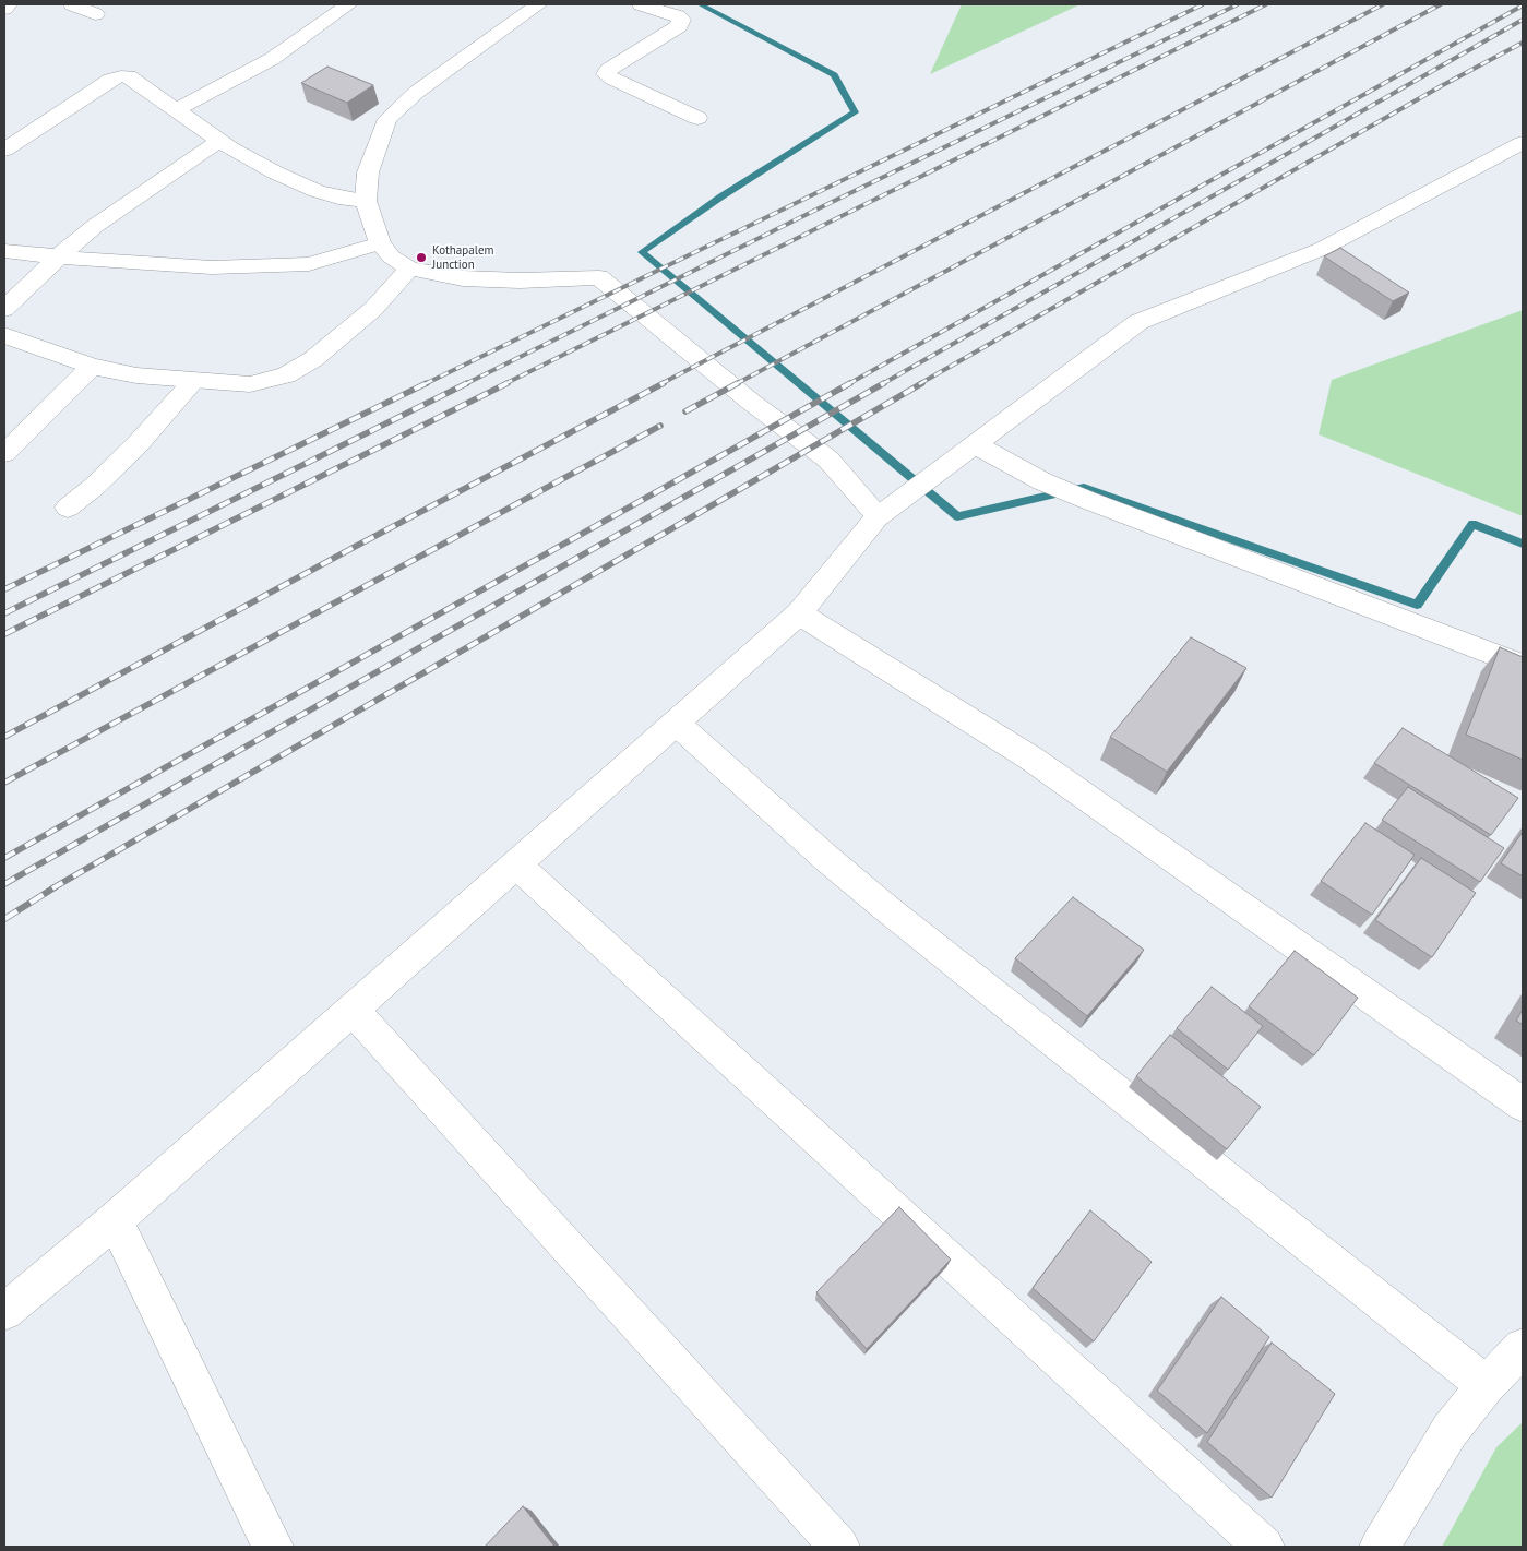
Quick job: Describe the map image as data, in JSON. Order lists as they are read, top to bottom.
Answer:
{
  "places": ["Kothapalem Junction"]
}
